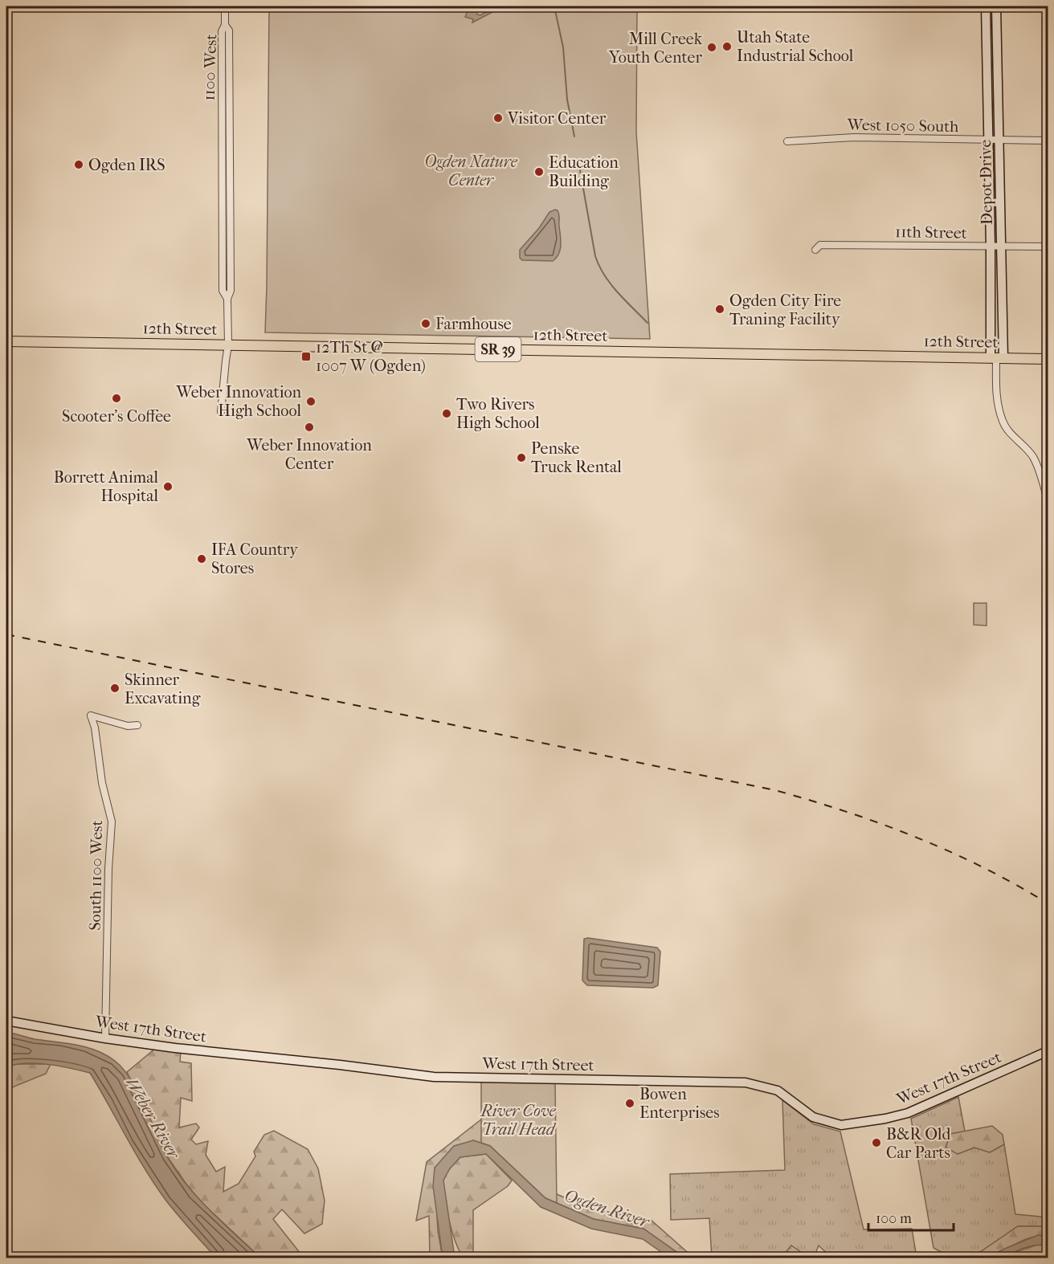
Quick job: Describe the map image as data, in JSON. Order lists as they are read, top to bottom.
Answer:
{
  "streets": {
    "main road": ["12th Street", "SR 39"],
    "street": [
      "1100 West",
      "West 1050 South",
      "Depot Drive",
      "11th Street",
      "South 1100 West",
      "West 17th Street"
    ]
  },
  "crossings": [
    ["1100 West", "12th Street"],
    ["West 1050 South", "Depot Drive"],
    ["Depot Drive", "11th Street"],
    ["Depot Drive", "12th Street"],
    ["South 1100 West", "West 17th Street"]
  ],
  "water": ["Weber River", "Ogden River"],
  "parks": ["Ogden Nature Center", "River Cove Trail Head"],
  "places": {
    "other": [
      "Utah State Industrial School",
      "Mill Creek Youth Center",
      "Visitor Center",
      "Ogden IRS",
      "Education Building",
      "Ogden City Fire Traning Facility",
      "Farmhouse",
      "Scooter's Coffee",
      "Weber Innovation High School",
      "Two Rivers High School",
      "Weber Innovation Center",
      "Penske Truck Rental",
      "Borrett Animal Hospital",
      "IFA Country Stores",
      "Skinner Excavating",
      "Bowen Enterprises",
      "B&R Old Car Parts"
    ],
    "transit": ["12Th St @ 1007 W (Ogden)"]
  },
  "scale_bar": "100 m"
}
